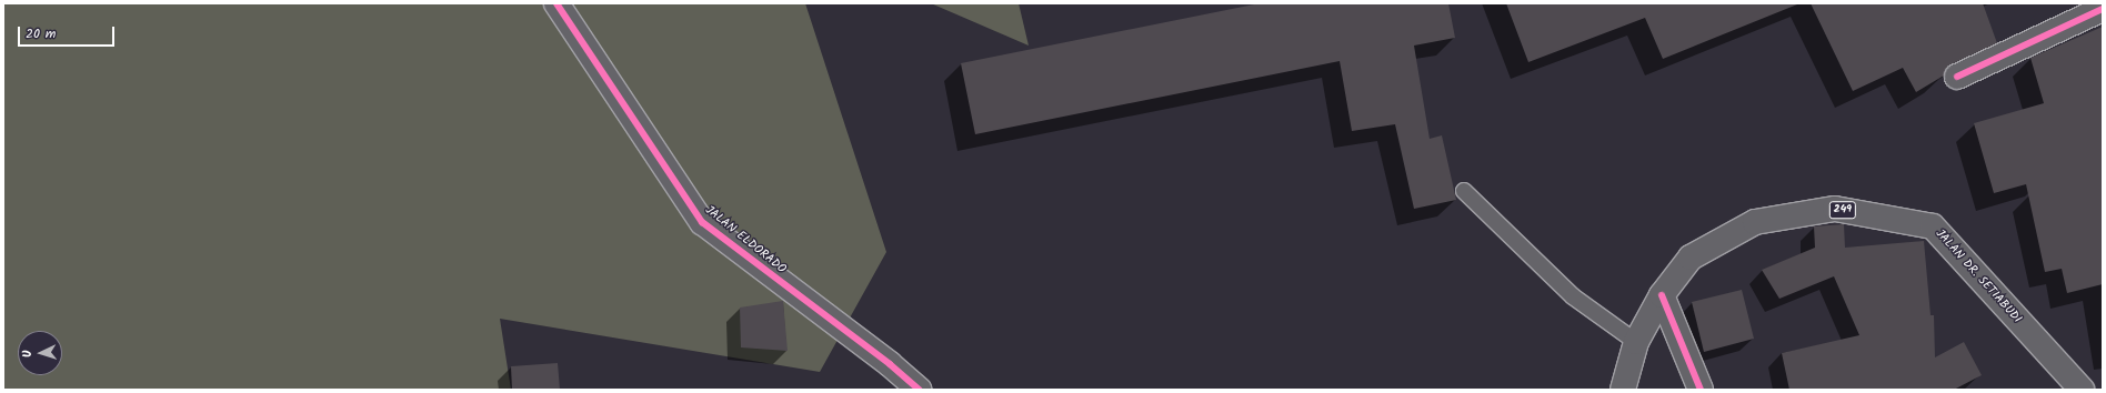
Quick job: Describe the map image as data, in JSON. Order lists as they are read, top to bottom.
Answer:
{
  "streets": {
    "street": ["249", "JALAN ELDORADO", "JALAN DR. SETIABUDI"]
  },
  "scale_bar": "20 m",
  "north": "left"
}
